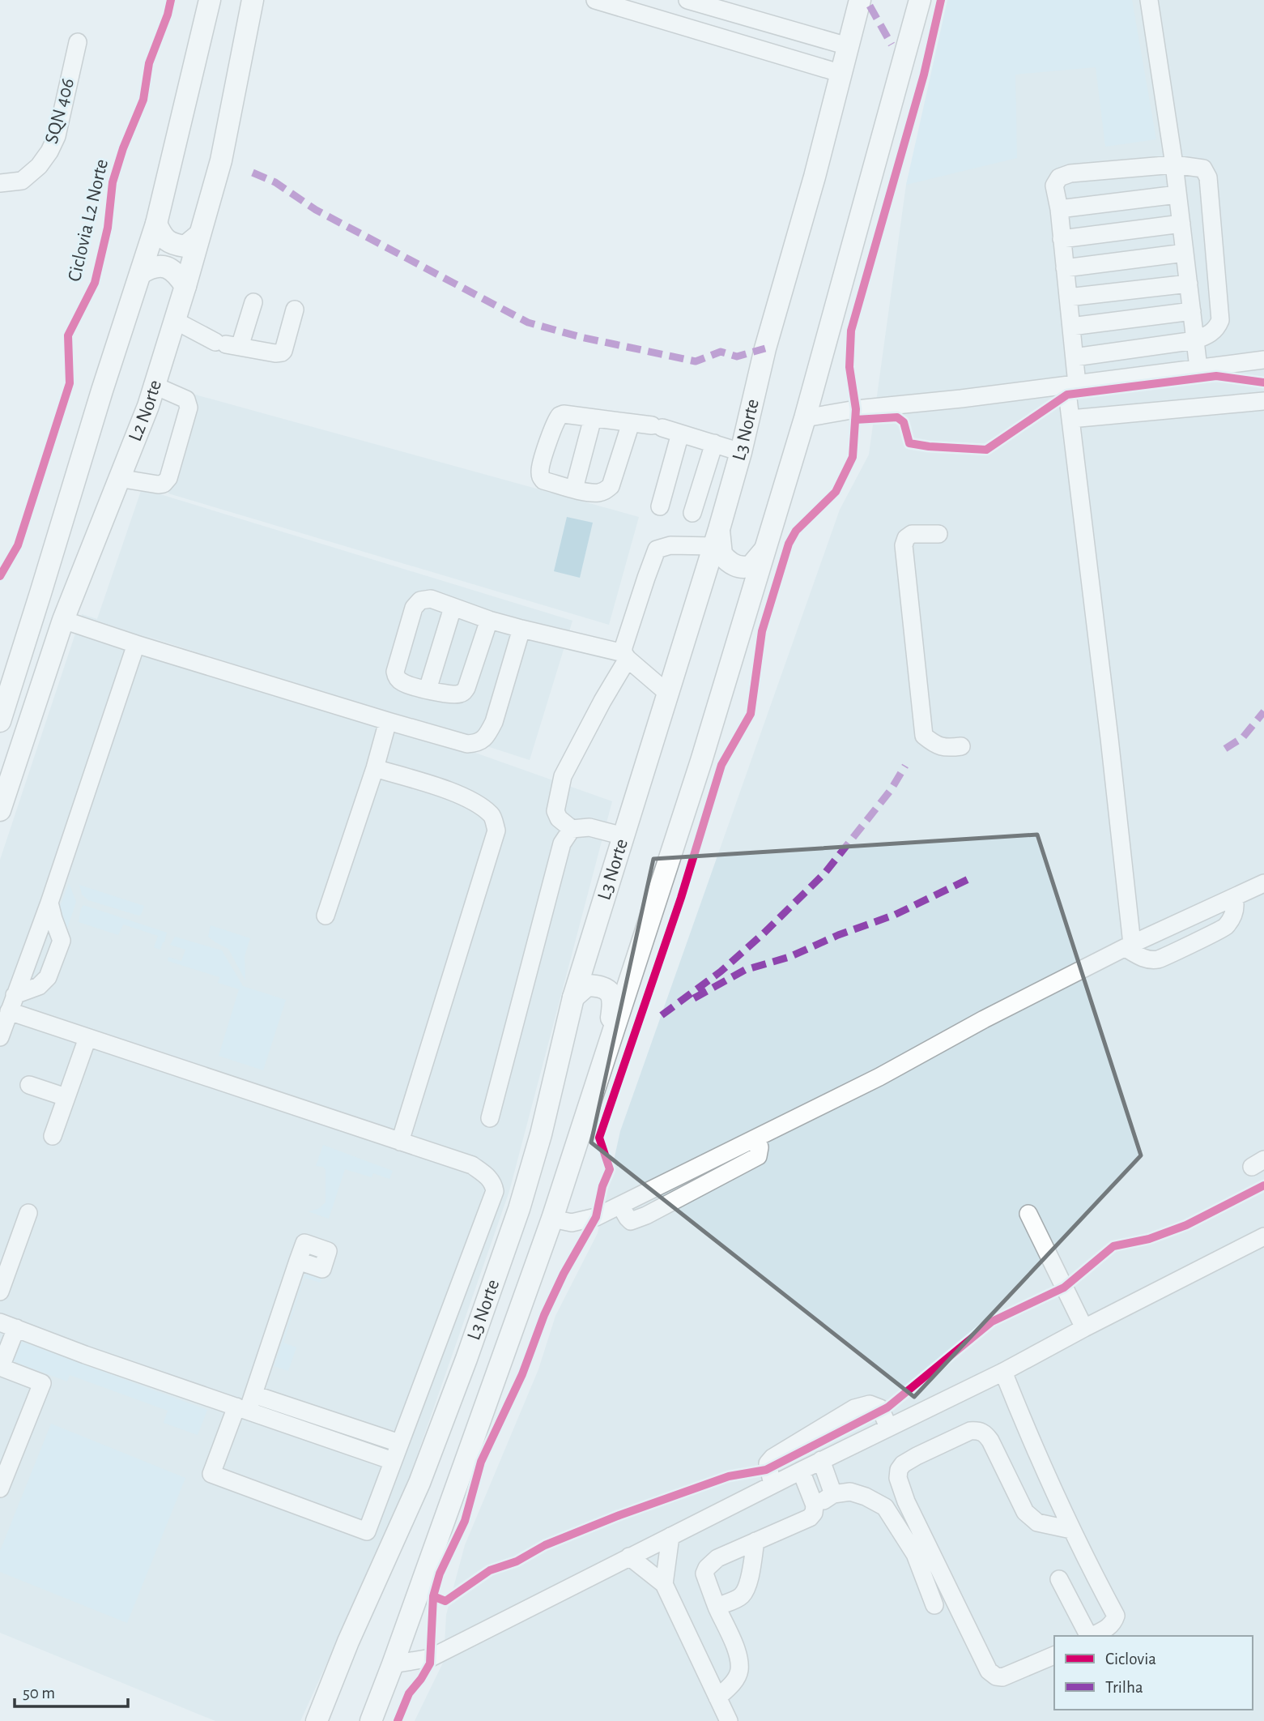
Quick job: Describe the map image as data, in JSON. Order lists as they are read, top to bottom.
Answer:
{
  "streets": {
    "main road": ["L2 Norte", "L3 Norte"],
    "street": ["SQN 406"],
    "cycle path": ["Ciclovia L2 Norte"]
  },
  "legend": ["Ciclovia", "Trilha"],
  "scale_bar": "50 m"
}
